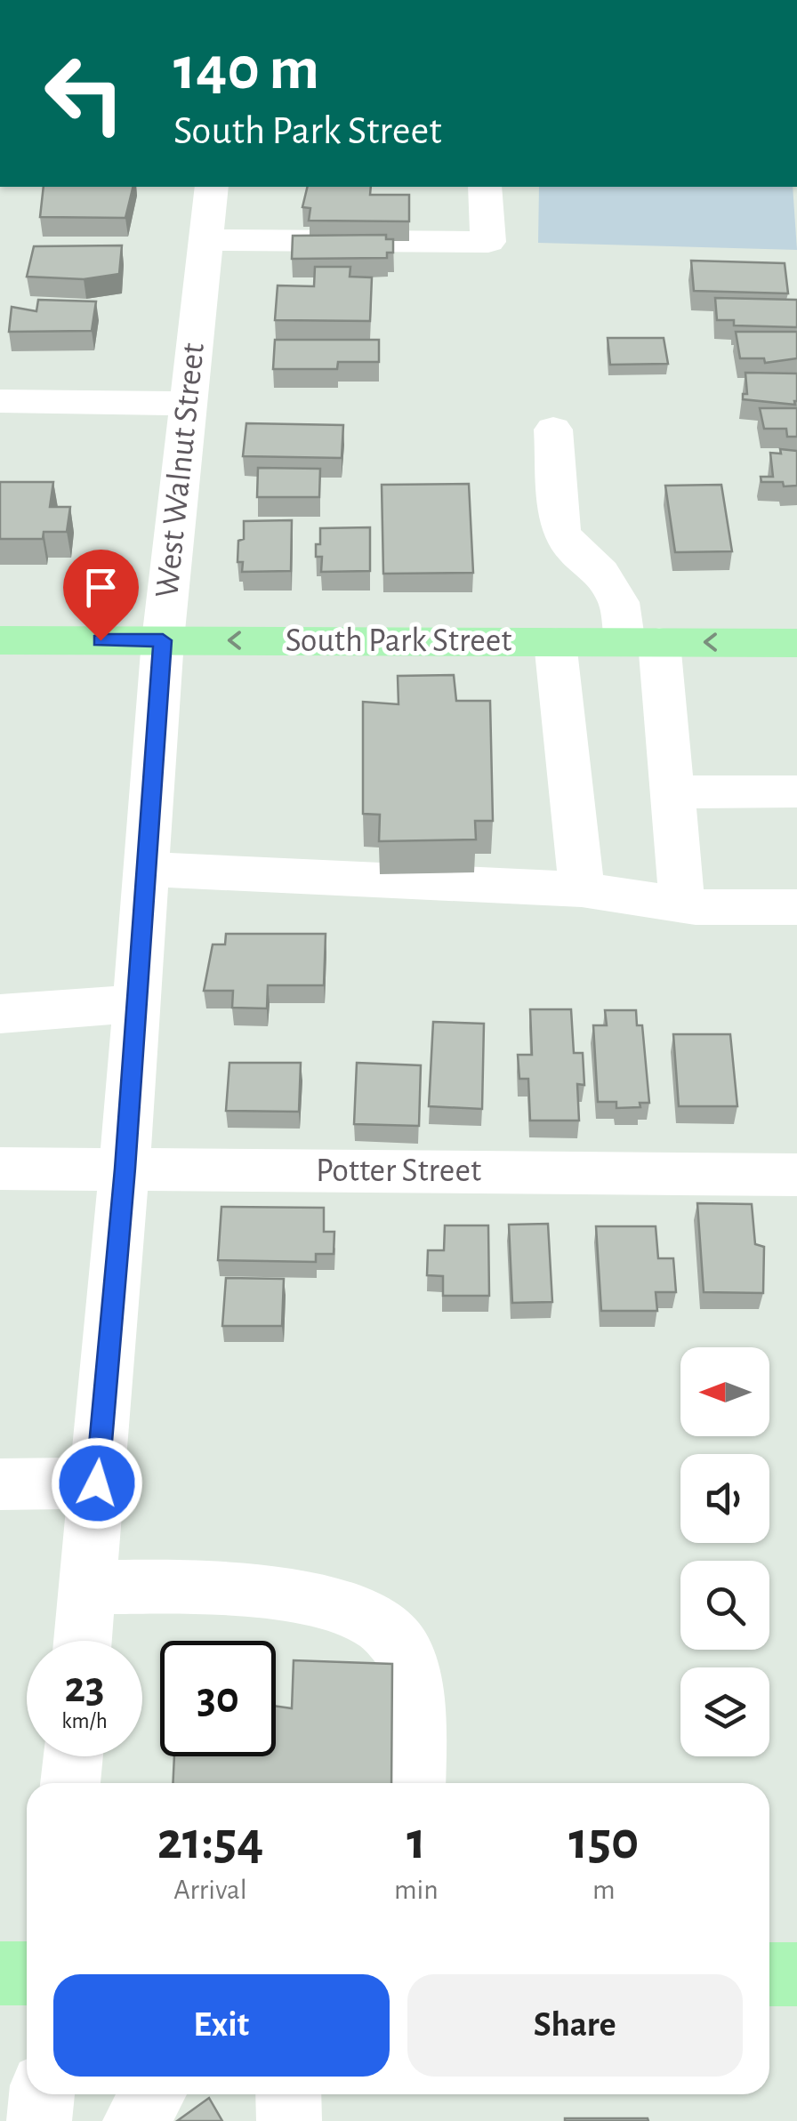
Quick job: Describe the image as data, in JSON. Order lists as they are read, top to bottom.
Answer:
{
  "streets": {
    "main road": ["South Park Street"],
    "street": ["West Walnut Street", "Potter Street"]
  },
  "crossings": [
    ["West Walnut Street", "South Park Street"],
    ["West Walnut Street", "Potter Street"]
  ],
  "one_way": ["South Park Street"],
  "north": "left",
  "page": {
    "turn": ["140 m", "South Park Street"],
    "speed": "23 km/h",
    "limit": "30",
    "eta": [
      "21:54",
      "Arrival",
      "1",
      "min",
      "150",
      "m"
    ],
    "buttons": ["Exit", "Share"]
  }
}
